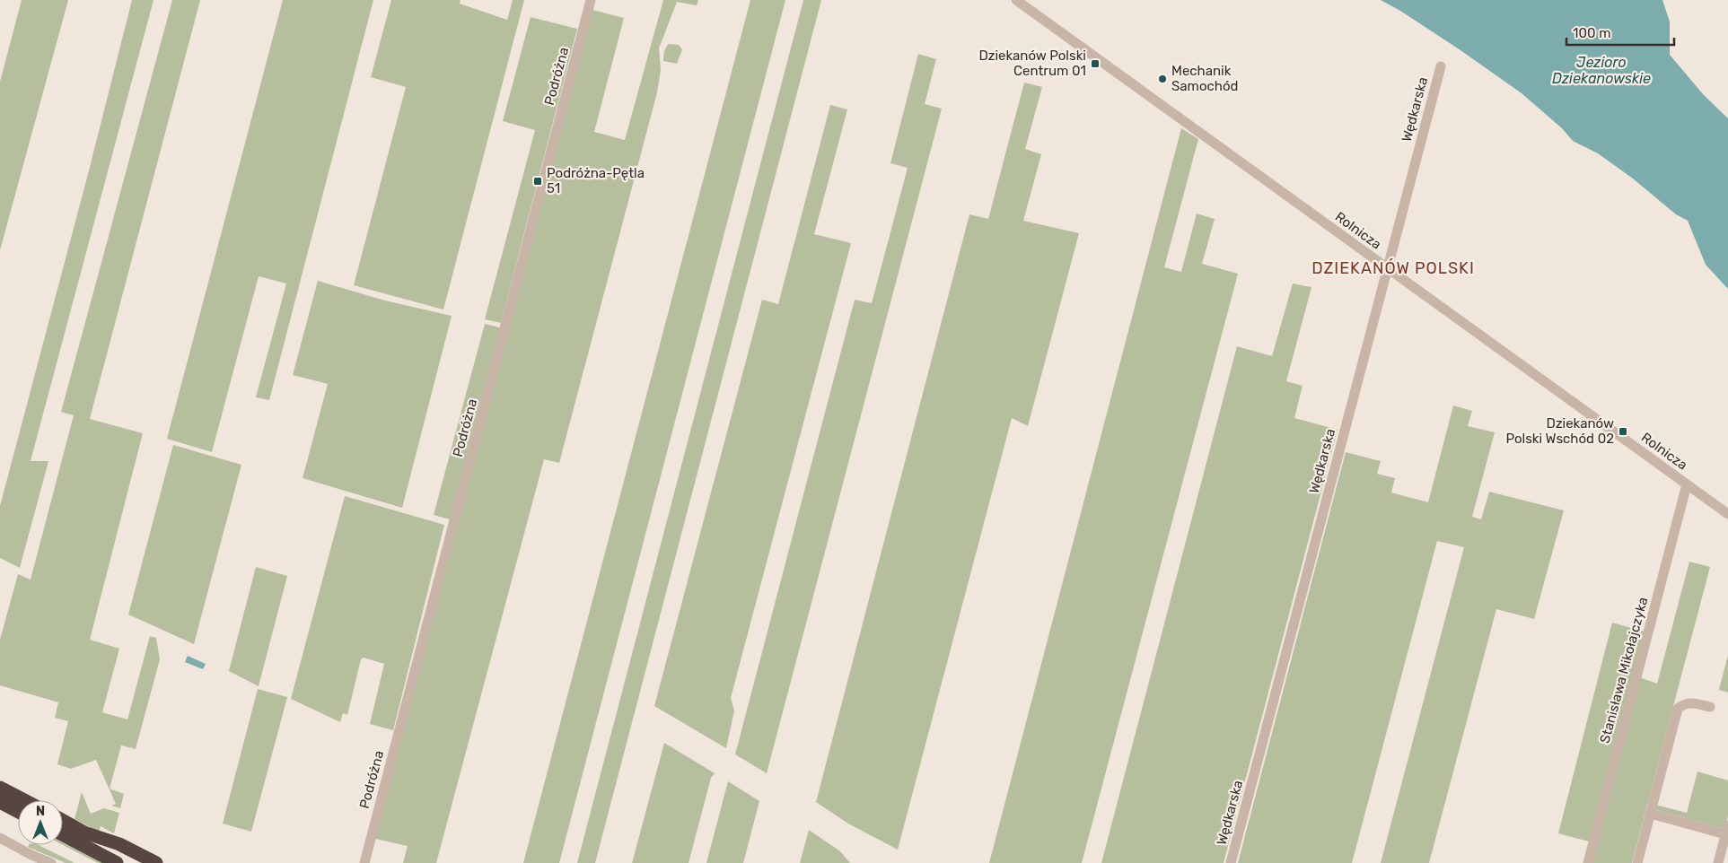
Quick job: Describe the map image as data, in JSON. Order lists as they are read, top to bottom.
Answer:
{
  "streets": {
    "street": [
      "Podróżna",
      "Wędkarska",
      "Rolnicza",
      "Stanisława Mikołajczyka"
    ]
  },
  "crossings": [
    ["Wędkarska", "Rolnicza"],
    ["Rolnicza", "Stanisława Mikołajczyka"]
  ],
  "districts": ["DZIEKANÓW POLSKI"],
  "water": ["Jezioro Dziekanowskie"],
  "places": {
    "transit": ["Dziekanów Polski Centrum 01", "Podróżna-Pętla 51", "Dziekanów Polski Wschód 02"],
    "other": ["Mechanik Samochód"]
  },
  "scale_bar": "100 m",
  "north": "top"
}
